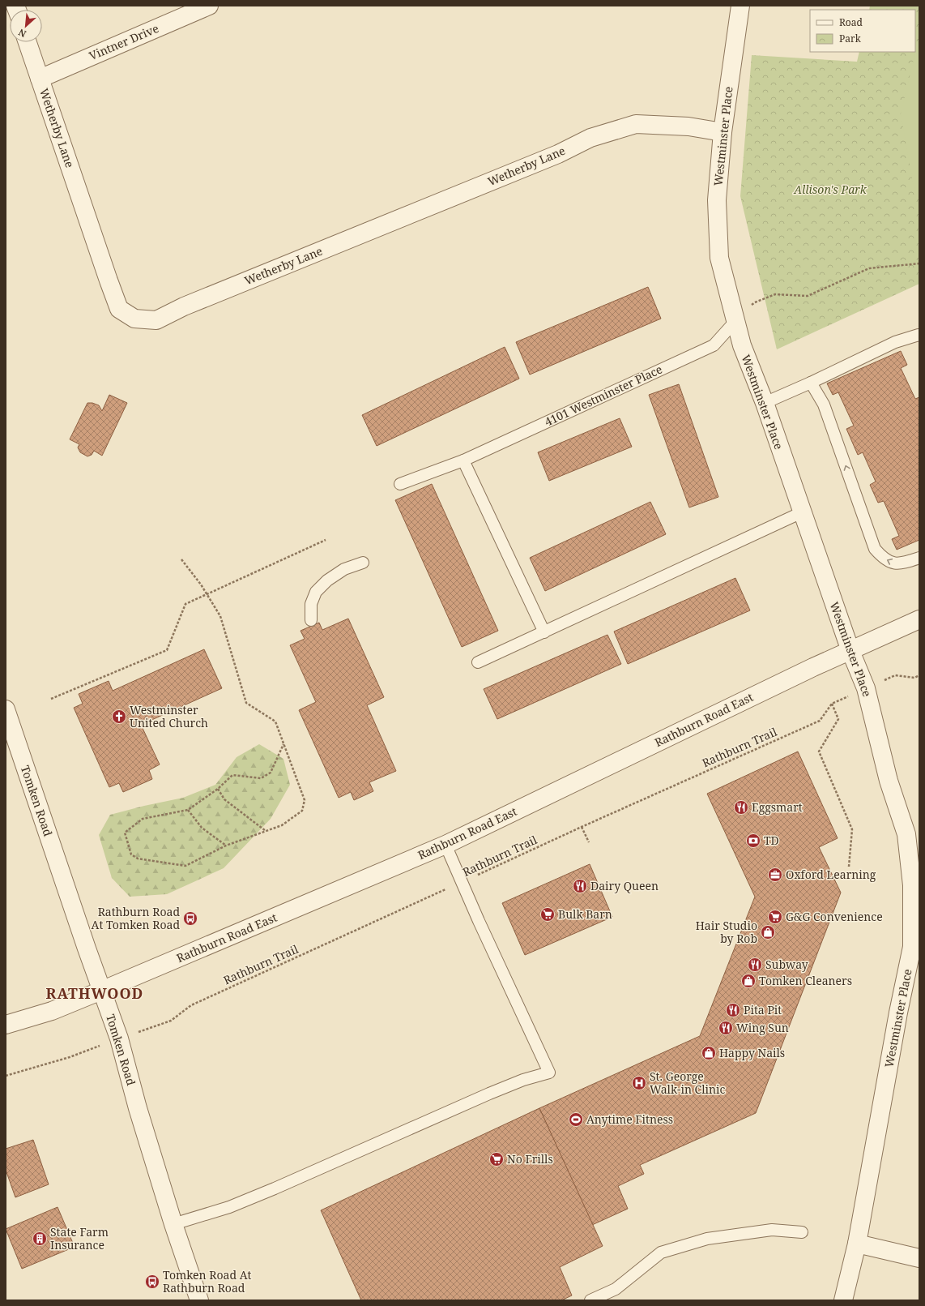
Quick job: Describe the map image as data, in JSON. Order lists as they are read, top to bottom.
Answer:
{
  "streets": {
    "street": [
      "Vintner Drive",
      "Wetherby Lane",
      "Westminster Place",
      "Rathburn Road East",
      "Tomken Road"
    ],
    "lane": ["4101 Westminster Place"],
    "path": ["Rathburn Trail"]
  },
  "crossings": [
    ["Vintner Drive", "Wetherby Lane"],
    ["Wetherby Lane", "Westminster Place"],
    ["Westminster Place", "4101 Westminster Place"],
    ["Westminster Place", "Rathburn Road East"],
    ["Rathburn Road East", "Tomken Road"]
  ],
  "districts": ["RATHWOOD"],
  "parks": ["Allison's Park"],
  "places": {
    "church": ["Westminster United Church"],
    "restaurant": [
      "Eggsmart",
      "Dairy Queen",
      "Subway",
      "Pita Pit",
      "Wing Sun"
    ],
    "bank": ["TD"],
    "office": ["Oxford Learning"],
    "supermarket": ["Bulk Barn", "G&G Convenience", "No Frills"],
    "bus stop": ["Rathburn Road At Tomken Road", "Tomken Road At Rathburn Road"],
    "shop": ["Hair Studio by Rob", "Tomken Cleaners", "Happy Nails"],
    "hospital": ["St. George Walk-in Clinic"],
    "sports": ["Anytime Fitness"],
    "building": ["State Farm Insurance"]
  },
  "legend": ["Road", "Park"],
  "north": "bottom left"
}
